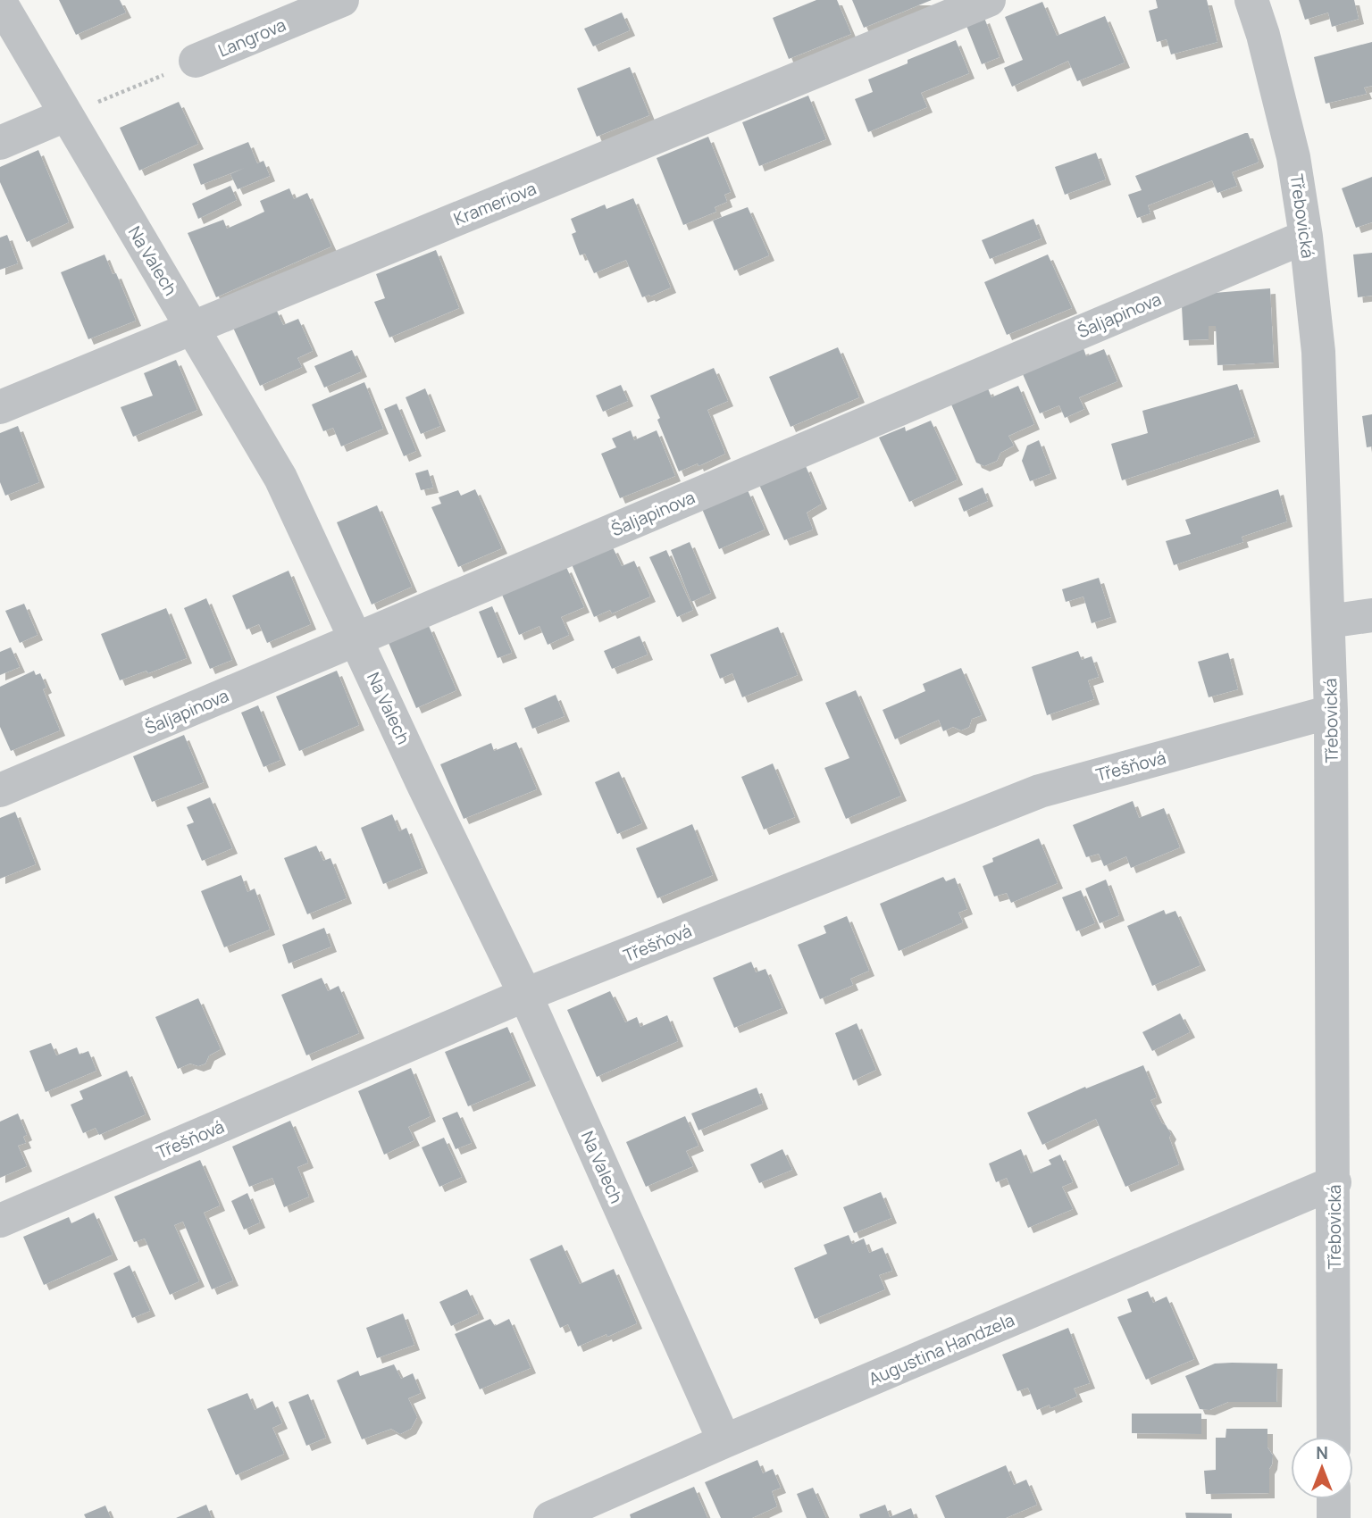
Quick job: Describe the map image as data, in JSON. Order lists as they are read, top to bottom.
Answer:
{
  "streets": {
    "street": [
      "Langrova",
      "Krameriova",
      "Třebovická",
      "Na Valech",
      "Šaljapinova",
      "Třešňová",
      "Augustina Handzela"
    ]
  },
  "crossings": [
    ["Krameriova", "Na Valech"],
    ["Třebovická", "Šaljapinova"],
    ["Třebovická", "Třešňová"],
    ["Třebovická", "Augustina Handzela"],
    ["Na Valech", "Šaljapinova"],
    ["Na Valech", "Třešňová"],
    ["Na Valech", "Augustina Handzela"]
  ],
  "north": "top"
}
